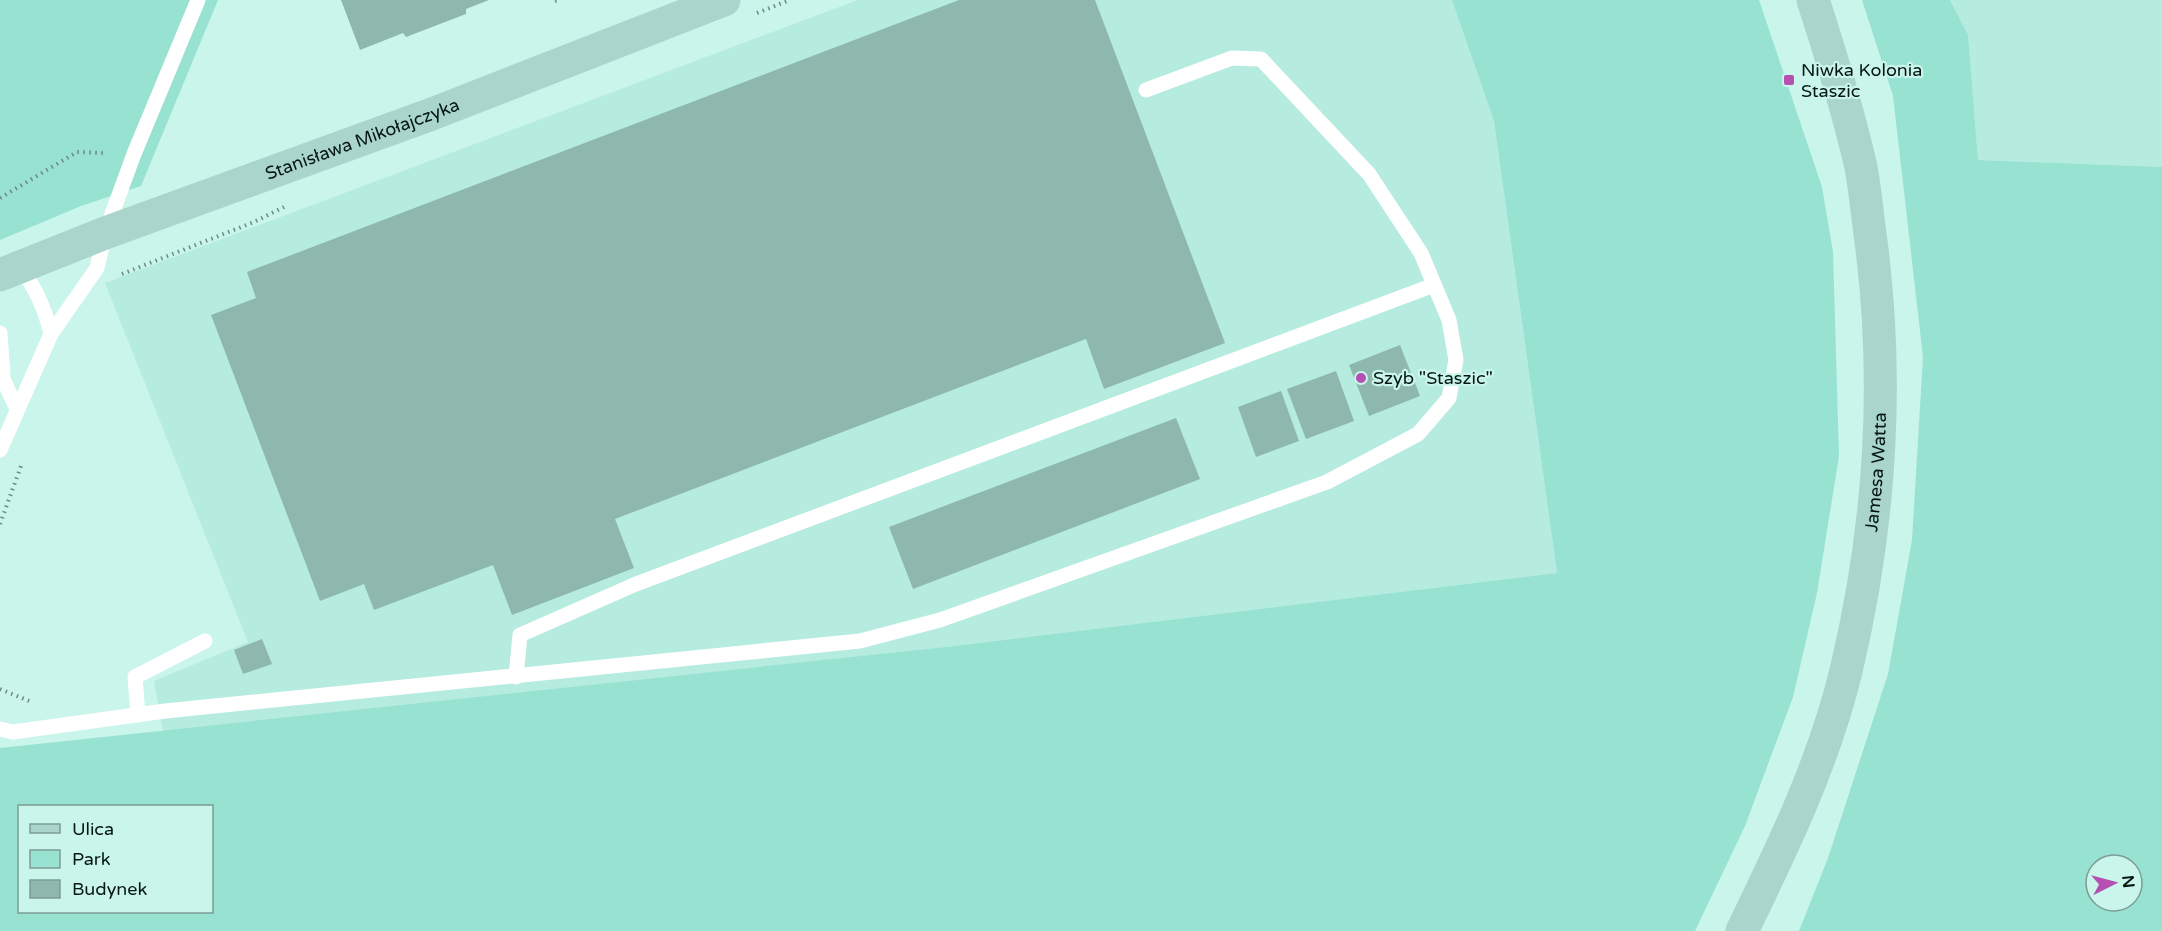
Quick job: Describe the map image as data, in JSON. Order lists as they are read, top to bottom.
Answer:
{
  "streets": {
    "street": ["Stanisława Mikołajczyka", "Jamesa Watta"]
  },
  "places": {
    "transit": ["Niwka Kolonia Staszic"],
    "other": ["Szyb \"Staszic\""]
  },
  "legend": ["Ulica", "Park", "Budynek"],
  "north": "right"
}
